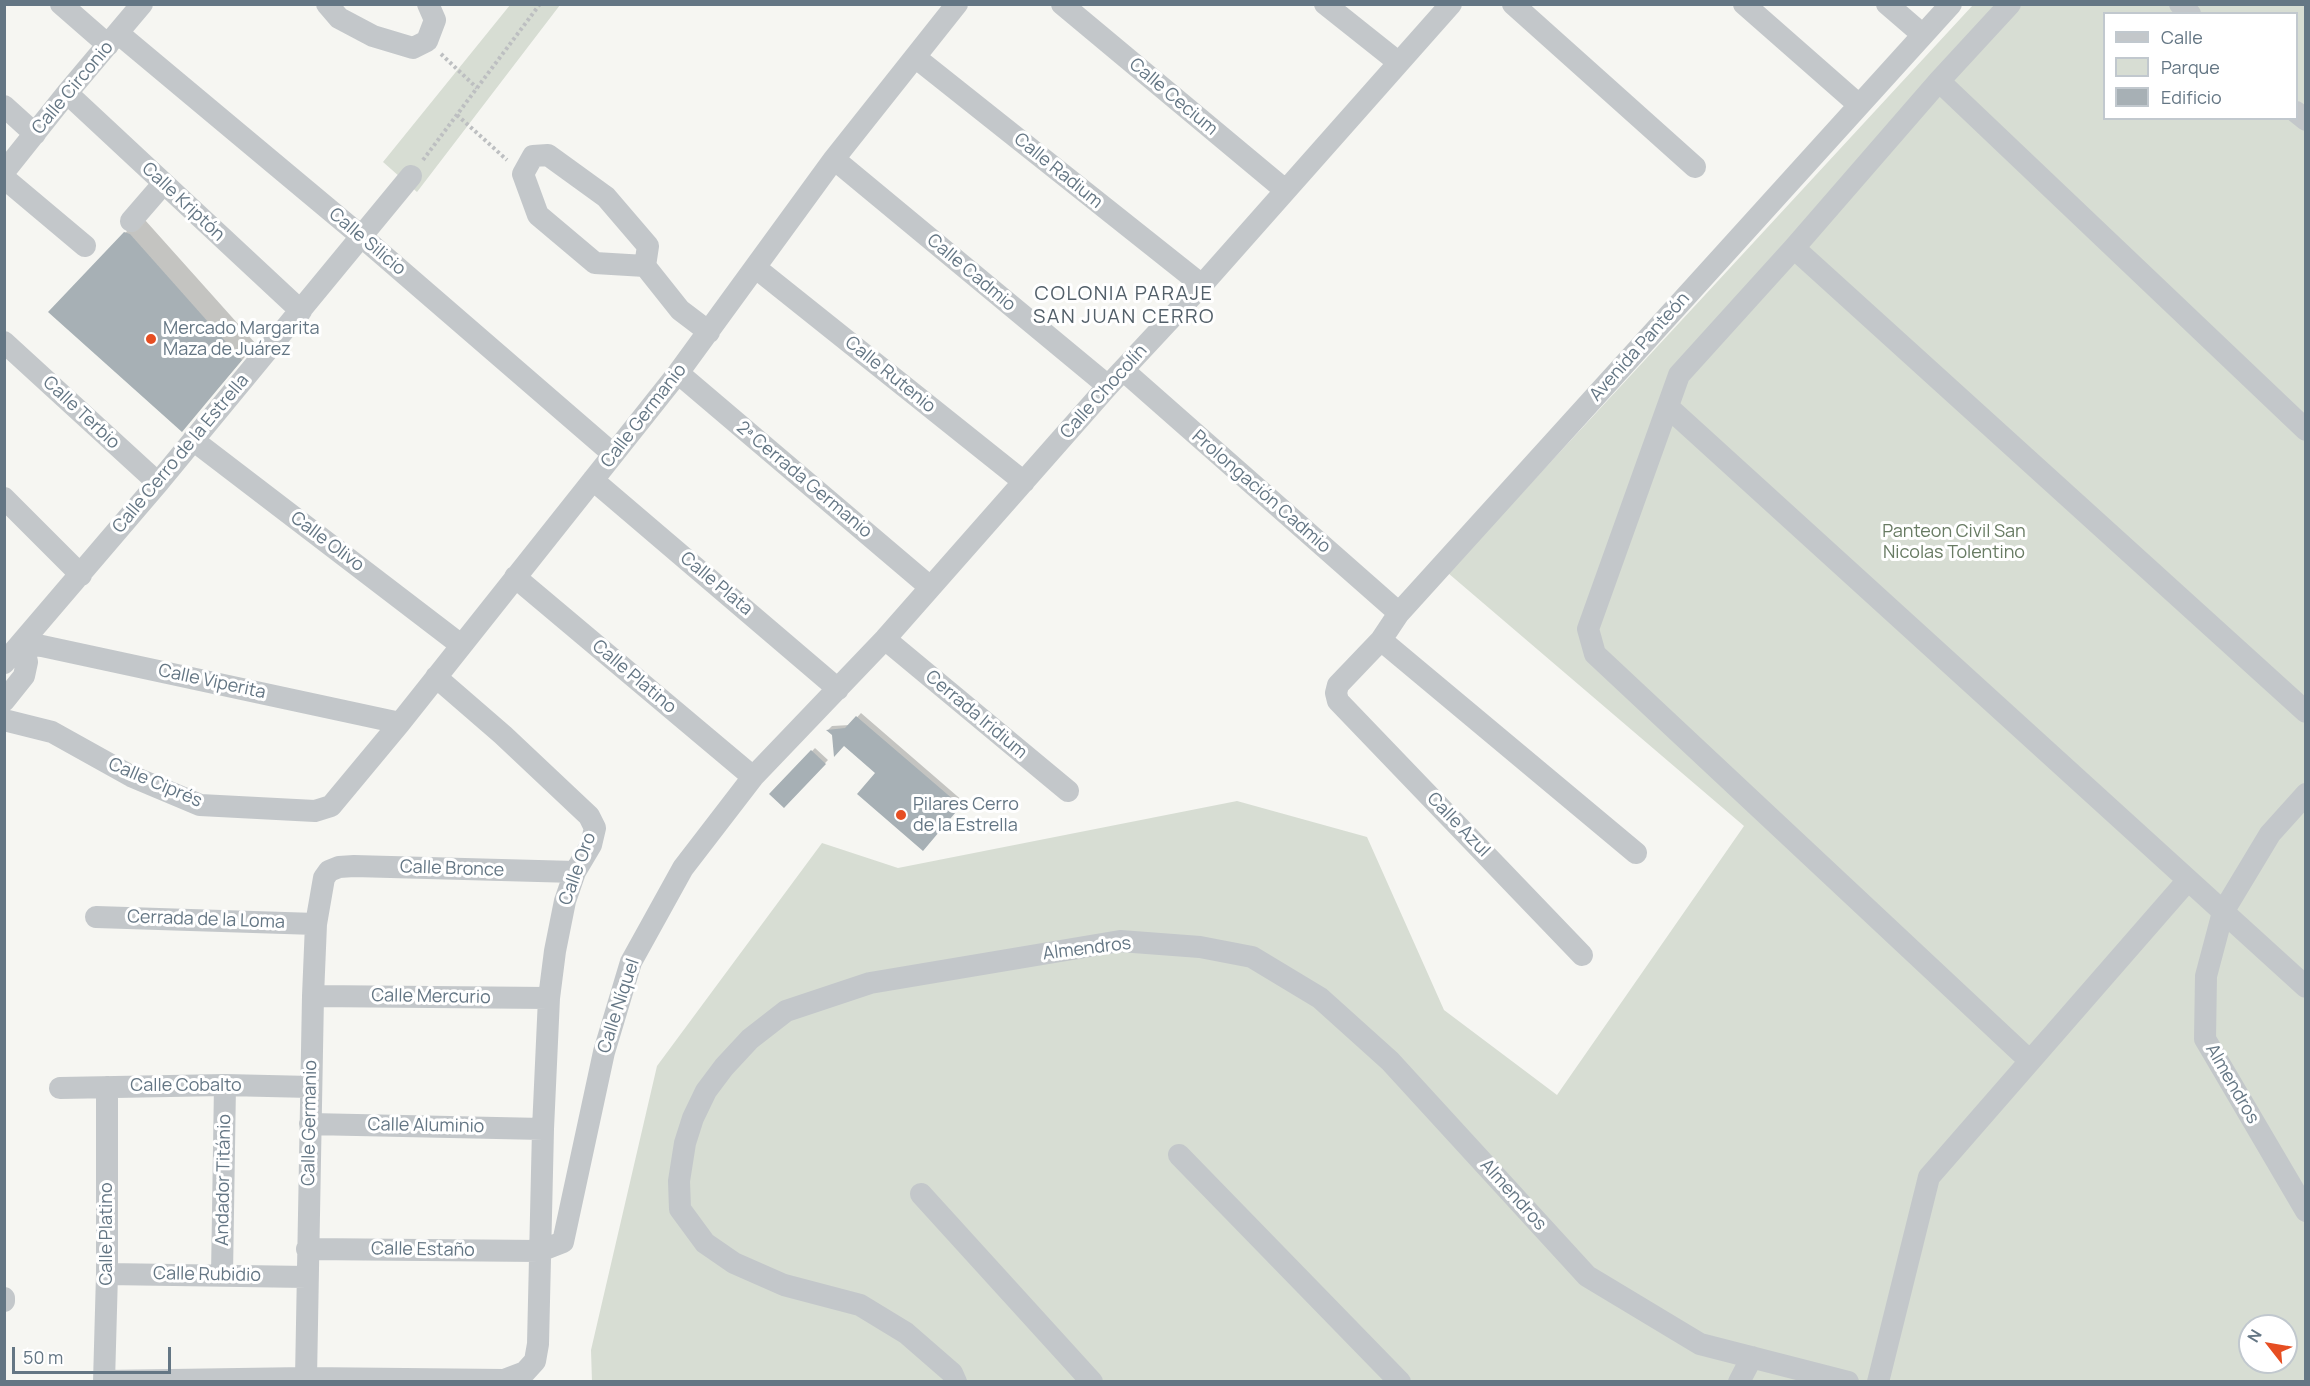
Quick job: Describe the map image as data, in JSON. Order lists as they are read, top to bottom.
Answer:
{
  "streets": {
    "street": [
      "Calle Circonio",
      "Calle Cecium",
      "Calle Radium",
      "Calle Kriptón",
      "Calle Silicio",
      "Calle Cadmio",
      "Avenida Panteón",
      "Calle Rutenio",
      "Calle Chocolín",
      "Calle Terbio",
      "Calle Germanio",
      "Calle Cerro de la Estrella",
      "2ª Cerrada Germanio",
      "Prolongación Cadmio",
      "Calle Olivo",
      "Calle Plata",
      "Calle Platino",
      "Calle Viperita",
      "Cerrada Iridium",
      "Calle Ciprés",
      "Calle Azul",
      "Calle Bronce",
      "Calle Oro",
      "Cerrada de la Loma",
      "Almendros",
      "Calle Mercurio",
      "Calle Níquel",
      "Calle Cobalto",
      "Calle Aluminio",
      "Andador Titánio",
      "Calle Estaño",
      "Calle Rubidio"
    ]
  },
  "crossings": [
    ["Calle Circonio", "Calle Kriptón"],
    ["Calle Circonio", "Calle Silicio"],
    ["Calle Cecium", "Calle Chocolín"],
    ["Calle Radium", "Calle Chocolín"],
    ["Calle Radium", "Calle Germanio"],
    ["Calle Kriptón", "Calle Cerro de la Estrella"],
    ["Calle Silicio", "Calle Germanio"],
    ["Calle Silicio", "Calle Cerro de la Estrella"],
    ["Calle Cadmio", "Calle Chocolín"],
    ["Calle Cadmio", "Calle Germanio"],
    ["Calle Cadmio", "Prolongación Cadmio"],
    ["Avenida Panteón", "Prolongación Cadmio"],
    ["Avenida Panteón", "Calle Azul"],
    ["Calle Rutenio", "Calle Chocolín"],
    ["Calle Rutenio", "Calle Germanio"],
    ["Calle Chocolín", "2ª Cerrada Germanio"],
    ["Calle Chocolín", "Prolongación Cadmio"],
    ["Calle Chocolín", "Calle Plata"],
    ["Calle Chocolín", "Calle Platino"],
    ["Calle Chocolín", "Cerrada Iridium"],
    ["Calle Chocolín", "Calle Níquel"],
    ["Calle Terbio", "Calle Cerro de la Estrella"],
    ["Calle Germanio", "2ª Cerrada Germanio"],
    ["Calle Germanio", "Calle Olivo"],
    ["Calle Germanio", "Calle Plata"],
    ["Calle Germanio", "Calle Platino"],
    ["Calle Germanio", "Calle Viperita"],
    ["Calle Germanio", "Calle Ciprés"],
    ["Calle Germanio", "Calle Bronce"],
    ["Calle Germanio", "Calle Oro"],
    ["Calle Germanio", "Cerrada de la Loma"],
    ["Calle Germanio", "Calle Mercurio"],
    ["Calle Germanio", "Calle Cobalto"],
    ["Calle Germanio", "Calle Aluminio"],
    ["Calle Germanio", "Calle Estaño"],
    ["Calle Germanio", "Calle Rubidio"],
    ["Calle Cerro de la Estrella", "Calle Olivo"],
    ["Calle Cerro de la Estrella", "Calle Viperita"],
    ["Calle Platino", "Calle Níquel"],
    ["Calle Platino", "Calle Cobalto"],
    ["Calle Platino", "Calle Rubidio"],
    ["Calle Bronce", "Calle Oro"],
    ["Calle Oro", "Calle Mercurio"],
    ["Calle Oro", "Calle Aluminio"],
    ["Calle Níquel", "Calle Estaño"],
    ["Calle Cobalto", "Andador Titánio"],
    ["Andador Titánio", "Calle Rubidio"]
  ],
  "districts": ["COLONIA PARAJE SAN JUAN CERRO"],
  "parks": ["Panteon Civil San Nicolas Tolentino"],
  "places": ["Mercado Margarita Maza de Juárez", "Pilares Cerro de la Estrella"],
  "legend": ["Calle", "Parque", "Edificio"],
  "scale_bar": "50 m",
  "north": "top left"
}
